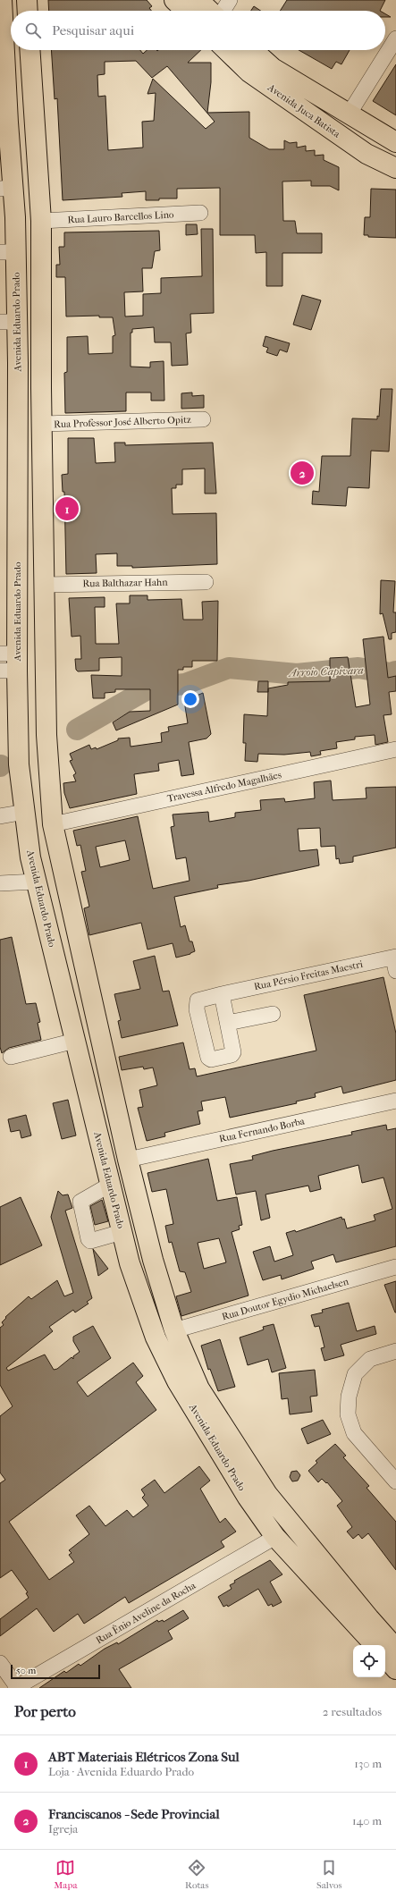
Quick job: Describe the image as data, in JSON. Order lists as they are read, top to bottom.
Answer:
{
  "streets": {
    "main road": ["Avenida Juca Batista", "Avenida Eduardo Prado"],
    "street": [
      "Rua Lauro Barcellos Lino",
      "Rua Professor José Alberto Opitz",
      "Rua Balthazar Hahn",
      "Travessa Alfredo Magalhães",
      "Rua Pérsio Freitas Maestri",
      "Rua Fernando Borba",
      "Rua Doutor Egydio Michaelsen",
      "Rua Ênio Aveline da Rocha"
    ]
  },
  "crossings": [
    ["Rua Lauro Barcellos Lino", "Avenida Eduardo Prado"],
    ["Avenida Eduardo Prado", "Rua Professor José Alberto Opitz"],
    ["Avenida Eduardo Prado", "Rua Balthazar Hahn"],
    ["Avenida Eduardo Prado", "Travessa Alfredo Magalhães"],
    ["Avenida Eduardo Prado", "Rua Fernando Borba"],
    ["Avenida Eduardo Prado", "Rua Doutor Egydio Michaelsen"],
    ["Avenida Eduardo Prado", "Rua Ênio Aveline da Rocha"]
  ],
  "water": ["Arroio Capivara"],
  "scale_bar": "50 m",
  "page": {
    "search": "Pesquisar aqui",
    "pins": ["2", "1"],
    "scale": "50 m",
    "heading": ["Por perto", "2 resultados"],
    "list": [
      {
        "mark": "1",
        "name": "ABT Materiais Elétricos Zona Sul",
        "note": "Loja · Avenida Eduardo Prado",
        "value": "130 m"
      },
      {
        "mark": "2",
        "name": "Franciscanos - Sede Provincial",
        "note": "Igreja",
        "value": "140 m"
      }
    ],
    "nav": ["Mapa", "Rotas", "Salvos"]
  }
}
